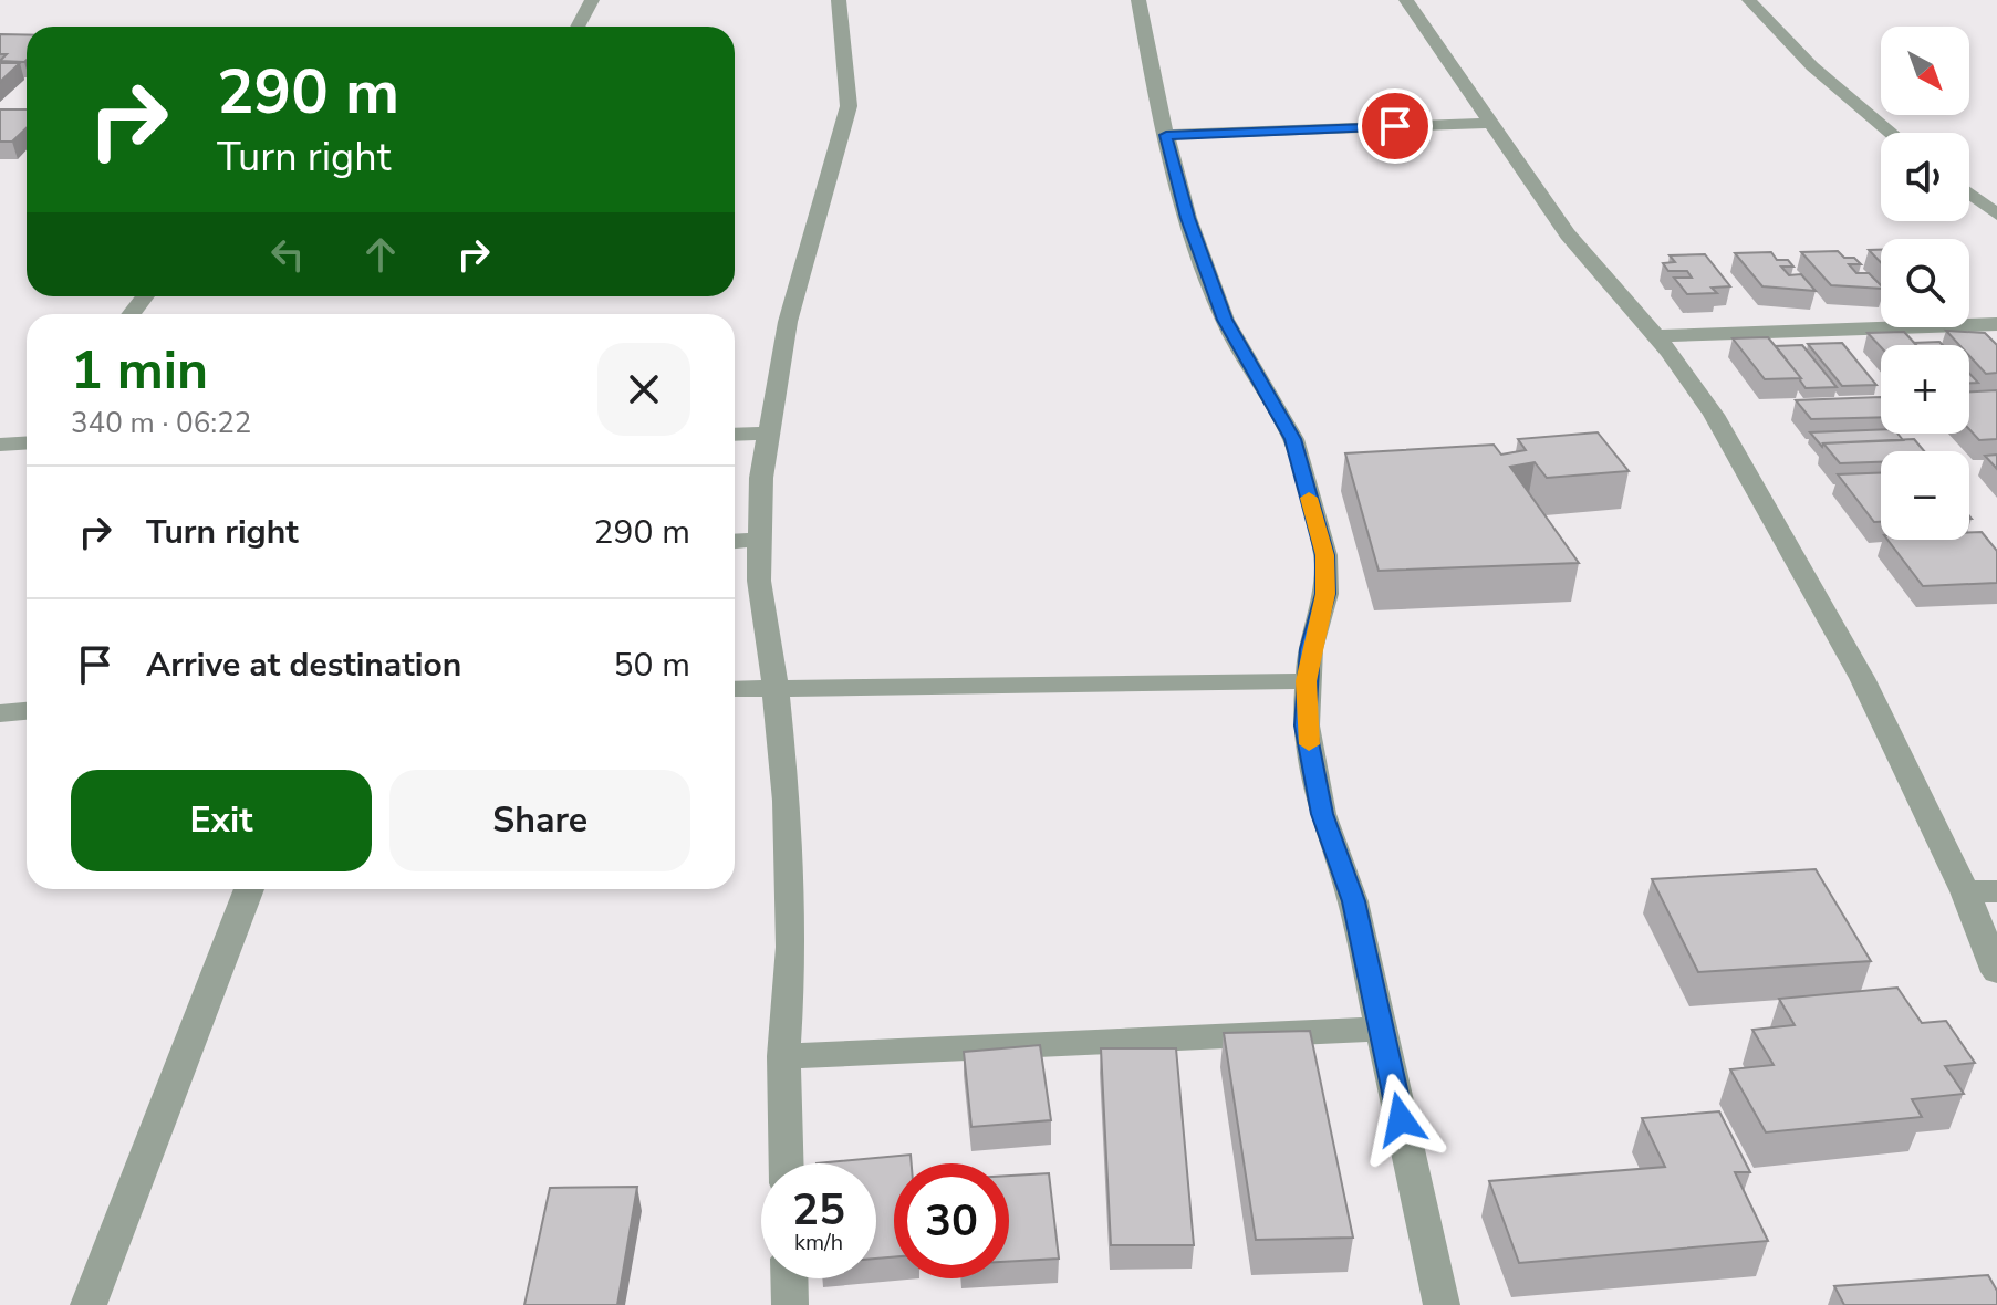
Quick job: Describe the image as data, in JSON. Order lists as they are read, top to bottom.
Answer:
{
  "north": "bottom right",
  "page": {
    "map_buttons": ["+", "−"],
    "turn": ["290 m", "Turn right"],
    "heading": ["1 min", "340 m · 06:22"],
    "list": [
      {
        "name": "Turn right",
        "value": "290 m"
      },
      {
        "name": "Arrive at destination",
        "value": "50 m"
      }
    ],
    "buttons": ["Exit", "Share"],
    "speed": "25 km/h",
    "limit": "30"
  }
}
